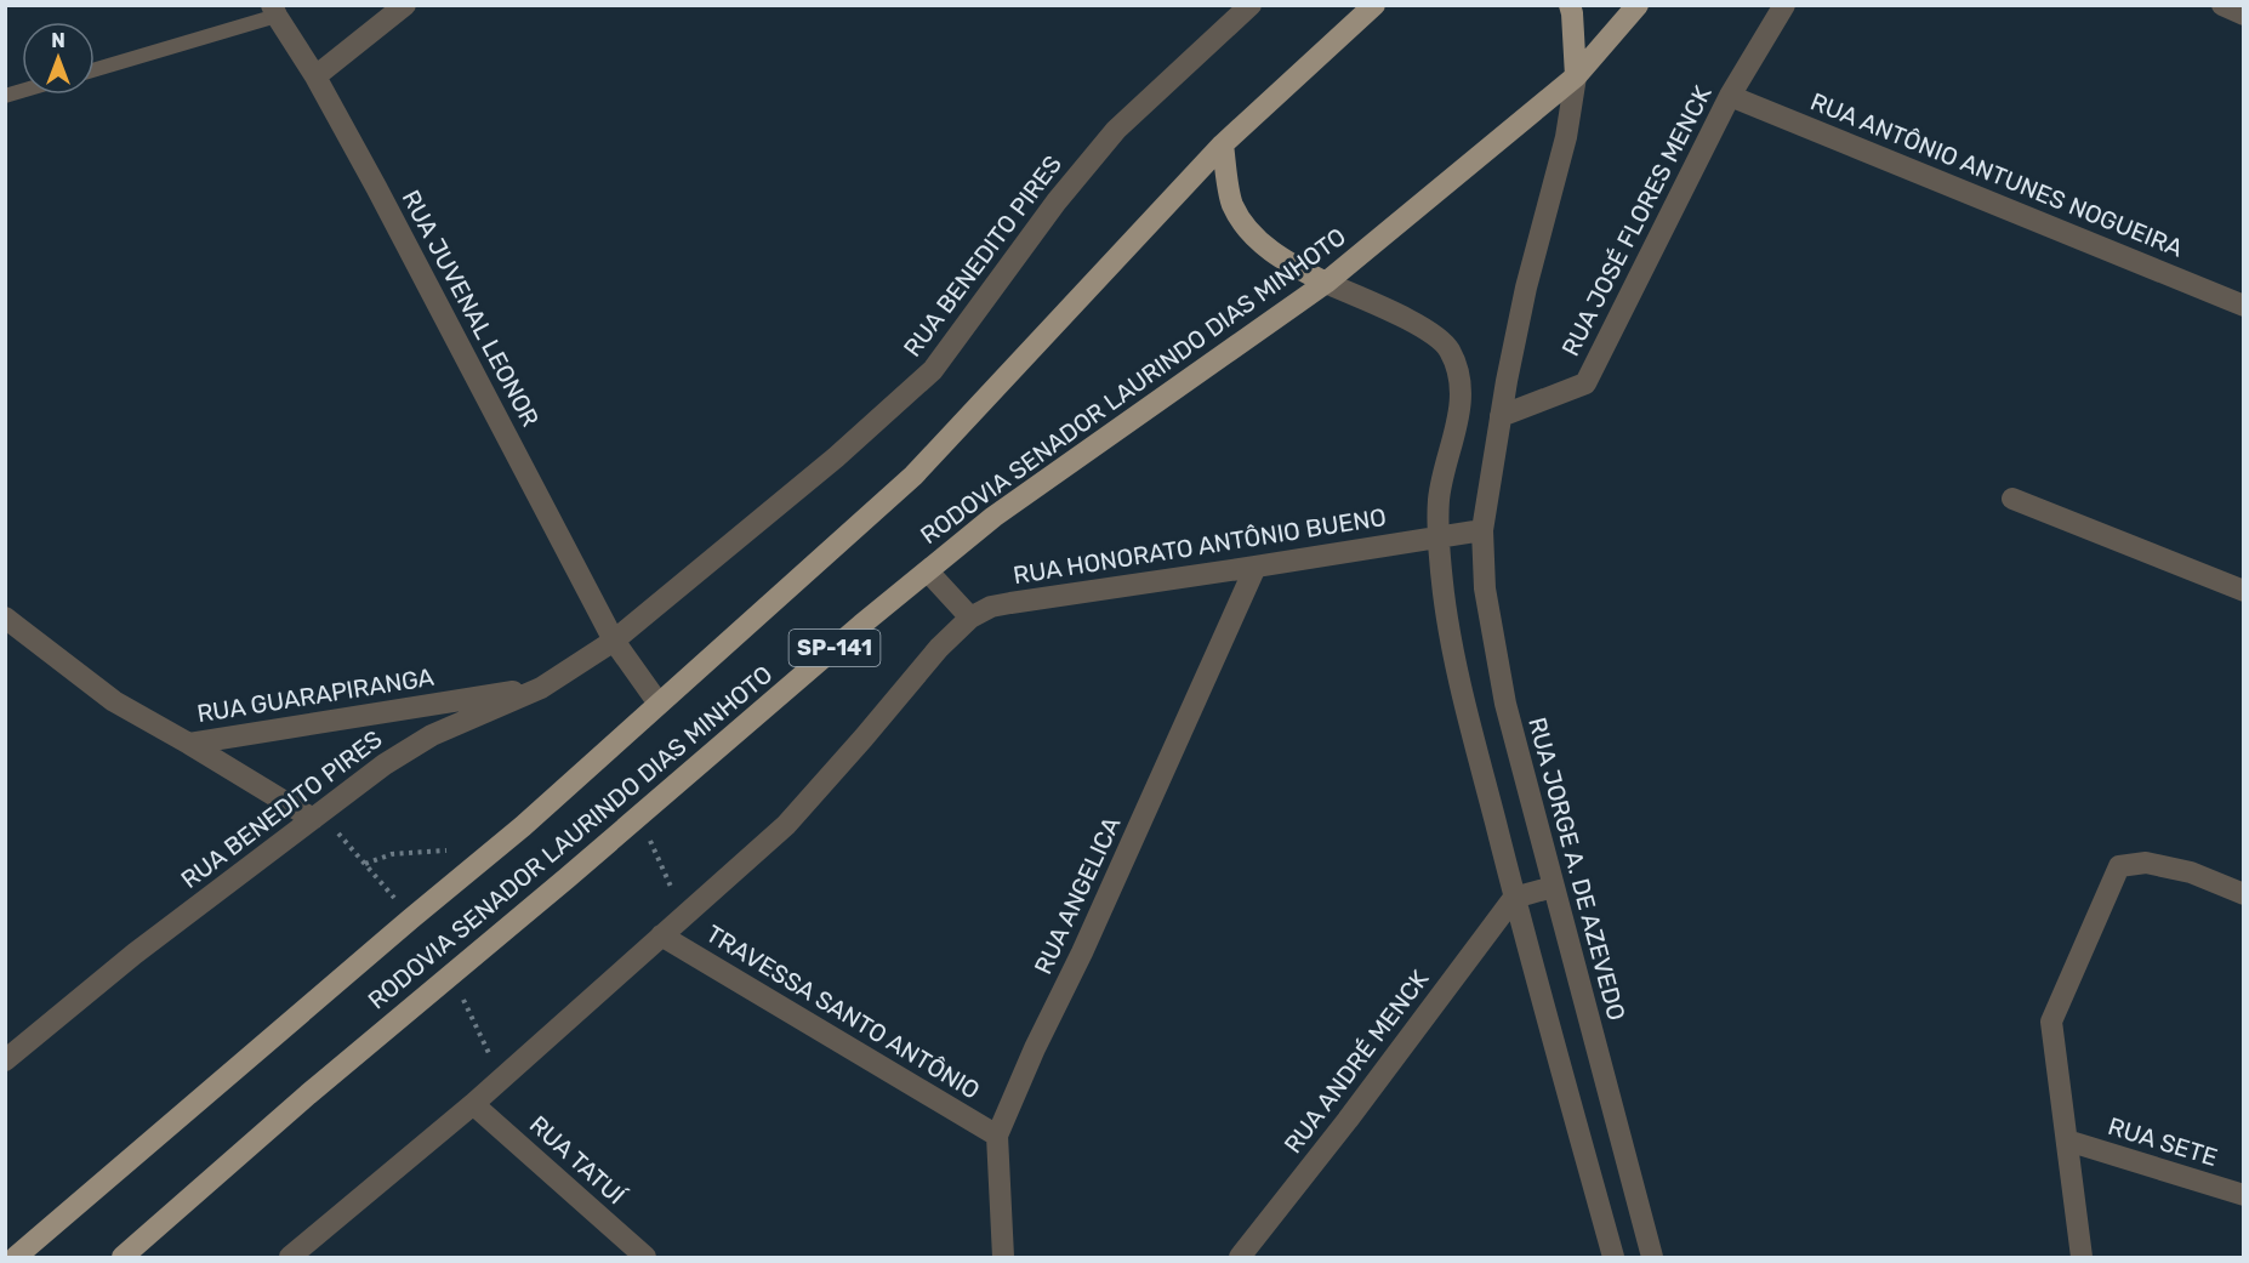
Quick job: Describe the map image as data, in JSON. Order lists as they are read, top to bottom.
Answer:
{
  "streets": {
    "main road": ["RODOVIA SENADOR LAURINDO DIAS MINHOTO", "SP-141"],
    "street": [
      "RUA ANTÔNIO ANTUNES NOGUEIRA",
      "RUA JOSÉ FLORES MENCK",
      "RUA BENEDITO PIRES",
      "RUA JUVENAL LEONOR",
      "RUA HONORATO ANTÔNIO BUENO",
      "RUA GUARAPIRANGA",
      "RUA JORGE A. DE AZEVEDO",
      "RUA ANGELICA",
      "TRAVESSA SANTO ANTÔNIO",
      "RUA ANDRÉ MENCK",
      "RUA SETE",
      "RUA TATUÍ"
    ]
  },
  "crossings": [
    ["RUA ANTÔNIO ANTUNES NOGUEIRA", "RUA JOSÉ FLORES MENCK"],
    ["RUA JOSÉ FLORES MENCK", "RUA JORGE A. DE AZEVEDO"],
    ["RUA BENEDITO PIRES", "RUA JUVENAL LEONOR"],
    ["RUA BENEDITO PIRES", "RUA GUARAPIRANGA"],
    ["RODOVIA SENADOR LAURINDO DIAS MINHOTO", "RUA JORGE A. DE AZEVEDO"],
    ["RUA HONORATO ANTÔNIO BUENO", "RUA JORGE A. DE AZEVEDO"],
    ["RUA HONORATO ANTÔNIO BUENO", "RUA ANGELICA"],
    ["RUA ANGELICA", "TRAVESSA SANTO ANTÔNIO"]
  ],
  "north": "top"
}
